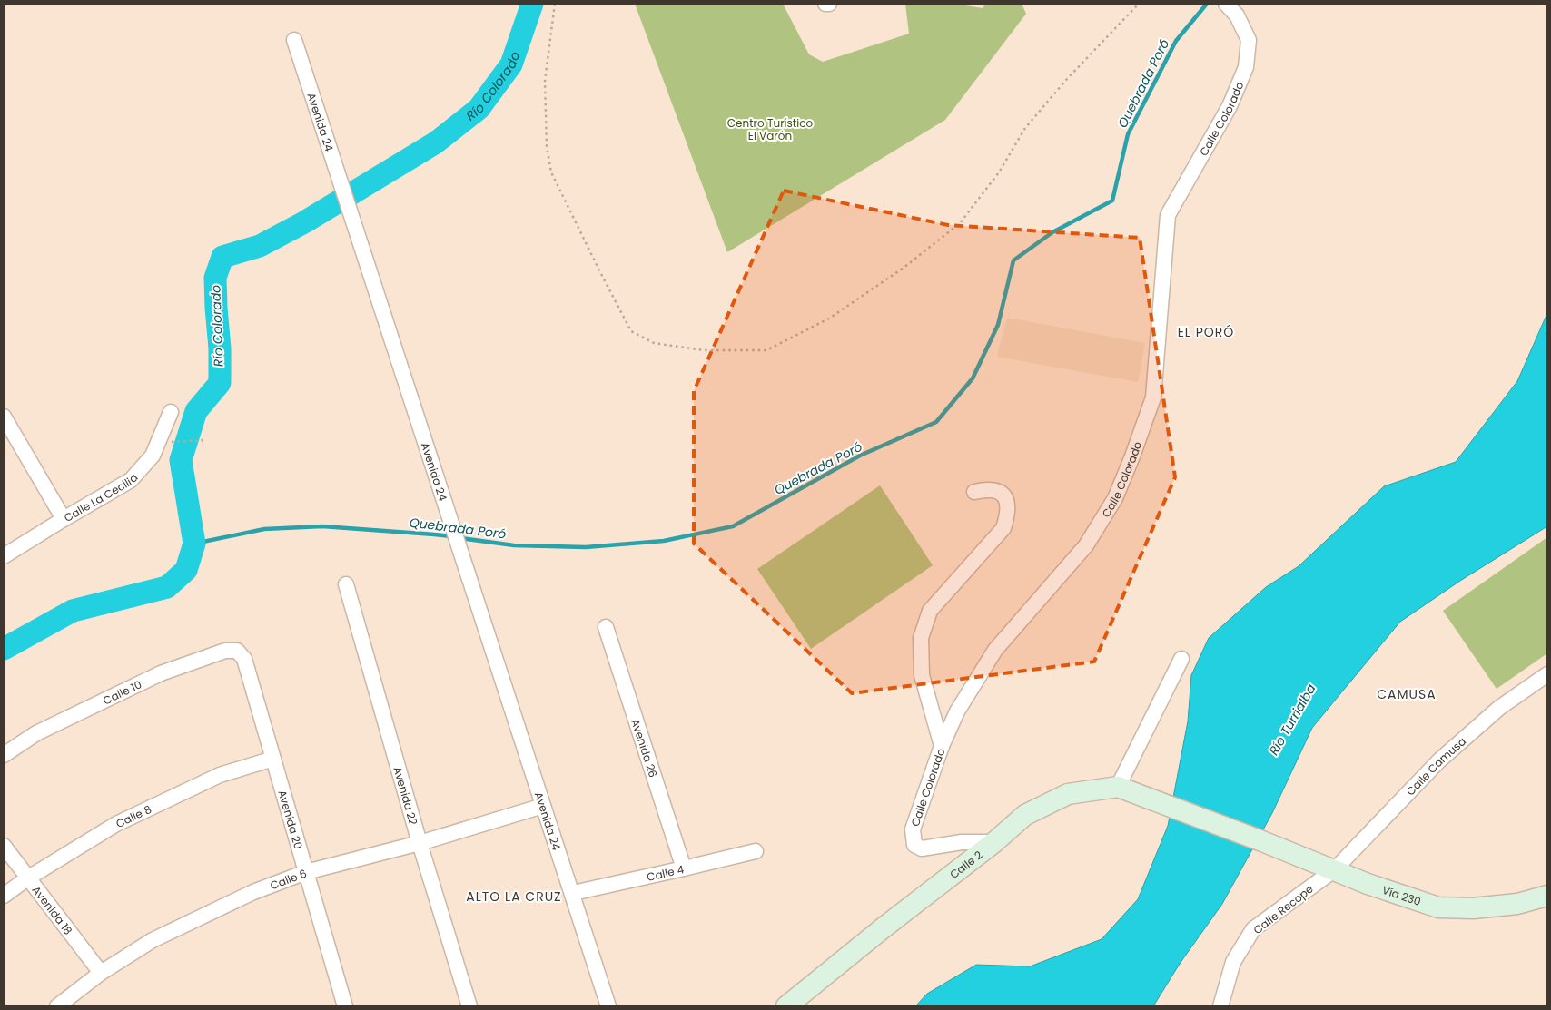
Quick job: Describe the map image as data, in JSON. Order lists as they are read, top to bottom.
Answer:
{
  "streets": {
    "main road": ["Calle 2", "Vía 230"],
    "street": [
      "Calle Colorado",
      "Avenida 24",
      "Calle La Cecilia",
      "Calle 10",
      "Avenida 26",
      "Calle Camusa",
      "Avenida 22",
      "Calle 8",
      "Avenida 20",
      "Calle 4",
      "Calle 6",
      "Calle Recope",
      "Avenida 18"
    ]
  },
  "crossings": [
    ["Calle Colorado", "Calle 2"],
    ["Avenida 24", "Calle 4"],
    ["Avenida 24", "Calle 6"],
    ["Calle 10", "Avenida 20"],
    ["Avenida 26", "Calle 4"],
    ["Calle Camusa", "Vía 230"],
    ["Calle Camusa", "Calle Recope"],
    ["Avenida 22", "Calle 6"],
    ["Calle 8", "Avenida 20"],
    ["Calle 8", "Avenida 18"],
    ["Avenida 20", "Calle 6"],
    ["Calle 2", "Vía 230"],
    ["Calle 6", "Avenida 18"],
    ["Vía 230", "Calle Recope"]
  ],
  "districts": ["EL PORÓ", "CAMUSA", "ALTO LA CRUZ"],
  "water": ["Río Colorado", "Quebrada Poró", "Río Turrialba"],
  "parks": ["Centro Turístico El Varón"]
}
